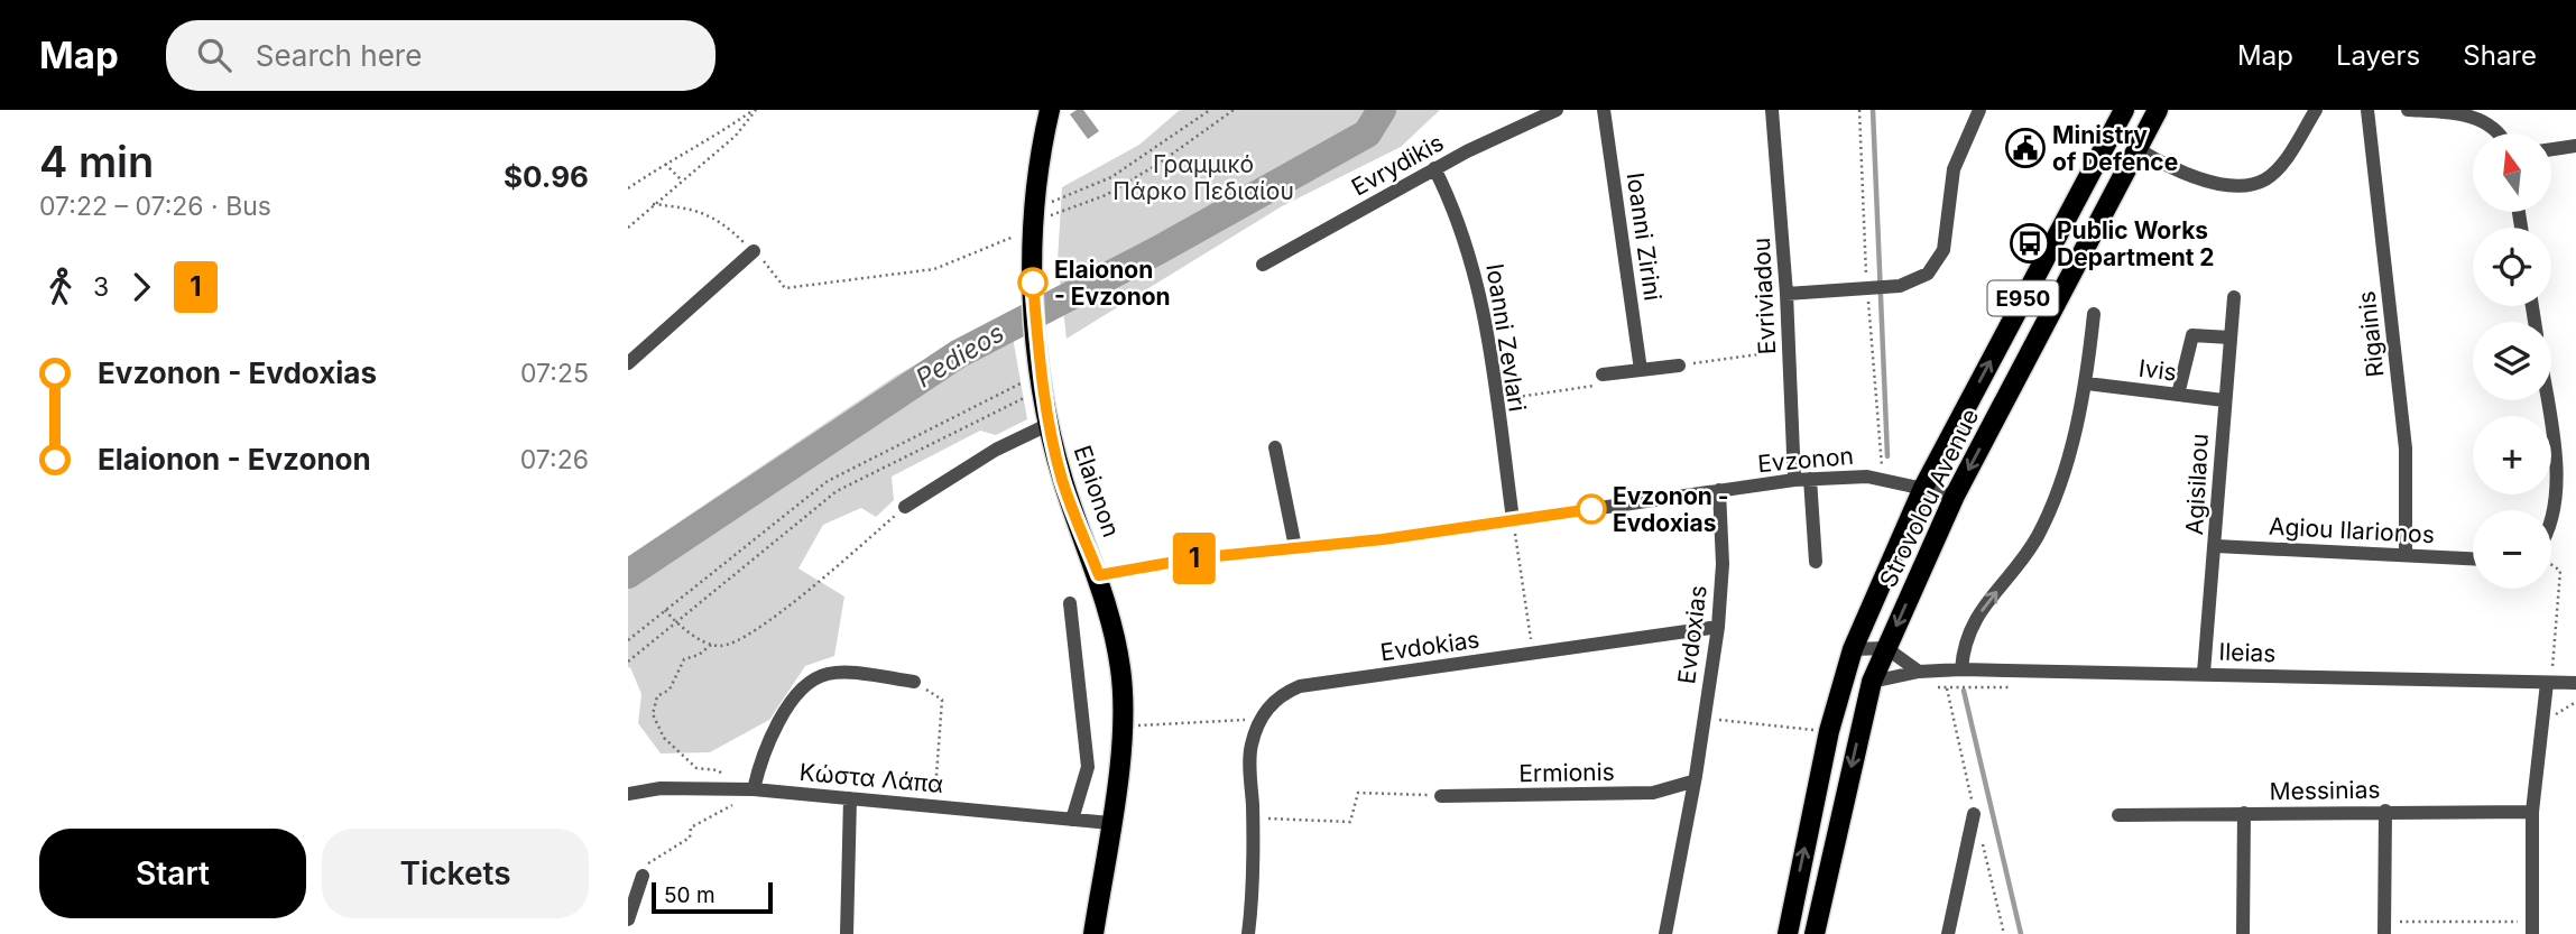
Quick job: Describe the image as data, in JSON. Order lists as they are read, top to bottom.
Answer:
{
  "streets": {
    "main road": ["E950", "Elaionon", "Strovolou Avenue"],
    "street": [
      "Evrydikis",
      "Ioanni Zirini",
      "Evriviadou",
      "Rigainis",
      "Ioanni Zevlari",
      "Ivis",
      "Evzonon",
      "Agisilaou",
      "Agiou Ilarionos",
      "Evdoxias",
      "Evdokias",
      "Ileias",
      "Ermionis",
      "Κώστα Λάπα",
      "Messinias"
    ]
  },
  "crossings": [
    ["Evrydikis", "Ioanni Zevlari"],
    ["Evriviadou", "Evzonon"],
    ["Rigainis", "Agiou Ilarionos"],
    ["Ioanni Zevlari", "Evzonon"],
    ["Ivis", "Agisilaou"],
    ["Evzonon", "Elaionon"],
    ["Evzonon", "Strovolou Avenue"],
    ["Evzonon", "Evdoxias"],
    ["Agisilaou", "Agiou Ilarionos"],
    ["Agisilaou", "Ileias"],
    ["Elaionon", "Κώστα Λάπα"],
    ["Strovolou Avenue", "Ileias"],
    ["Evdoxias", "Evdokias"],
    ["Evdoxias", "Ermionis"]
  ],
  "water": ["Pedieos"],
  "parks": ["Γραμμικό Πάρκο Πεδιαίου"],
  "places": {
    "public building": ["Ministry of Defence"],
    "bus stop": ["Public Works Department 2"],
    "other": ["Elaionon - Evzonon", "Evzonon - Evdoxias"]
  },
  "lines": ["bus line 1"],
  "scale_bar": "50 m",
  "north": "top",
  "page": {
    "header": "Map",
    "search": "Search here",
    "nav": ["Map", "Layers", "Share"],
    "heading": ["4 min", "07:22 – 07:26 · Bus", "$0.96"],
    "on_map": "1",
    "map_buttons": ["+", "−"],
    "legs": ["3", "1"],
    "list": [
      {
        "name": "Evzonon - Evdoxias",
        "value": "07:25"
      },
      {
        "name": "Elaionon - Evzonon",
        "value": "07:26"
      }
    ],
    "buttons": ["Start", "Tickets"],
    "scale": "50 m"
  }
}
